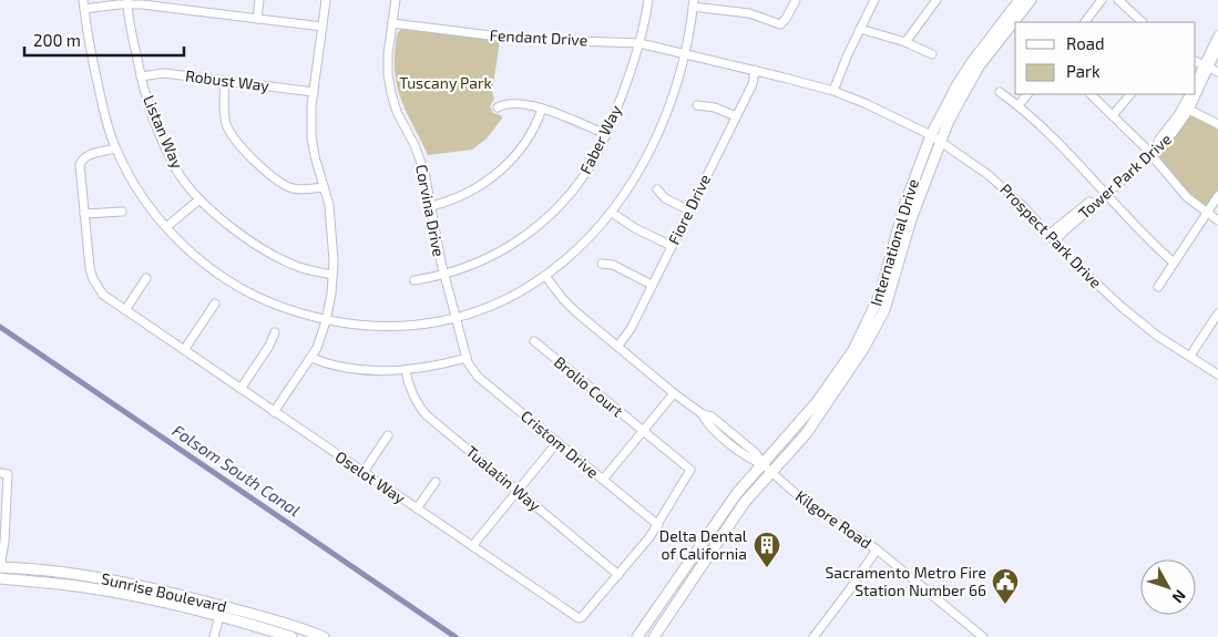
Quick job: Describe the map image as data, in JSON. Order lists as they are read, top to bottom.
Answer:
{
  "streets": {
    "main road": ["International Drive", "Sunrise Boulevard"],
    "street": [
      "Fendant Drive",
      "Robust Way",
      "Listan Way",
      "Faber Way",
      "Tower Park Drive",
      "Fiore Drive",
      "Corvina Drive",
      "Prospect Park Drive",
      "Brolio Court",
      "Cristom Drive",
      "Oselot Way",
      "Tualatin Way",
      "Kilgore Road"
    ]
  },
  "crossings": [
    ["Fendant Drive", "Faber Way"],
    ["Fendant Drive", "Corvina Drive"],
    ["Fendant Drive", "Prospect Park Drive"],
    ["Robust Way", "Listan Way"],
    ["Faber Way", "Corvina Drive"],
    ["Tower Park Drive", "Prospect Park Drive"],
    ["Fiore Drive", "Prospect Park Drive"],
    ["Fiore Drive", "Kilgore Road"],
    ["Corvina Drive", "Cristom Drive"],
    ["Prospect Park Drive", "International Drive"],
    ["International Drive", "Kilgore Road"],
    ["Brolio Court", "Oselot Way"],
    ["Cristom Drive", "Oselot Way"],
    ["Oselot Way", "Tualatin Way"]
  ],
  "water": ["Folsom South Canal"],
  "parks": ["Tuscany Park"],
  "places": {
    "building": ["Delta Dental of California"],
    "public building": ["Sacramento Metro Fire Station Number 66"]
  },
  "legend": ["Road", "Park"],
  "scale_bar": "200 m",
  "north": "bottom right"
}
